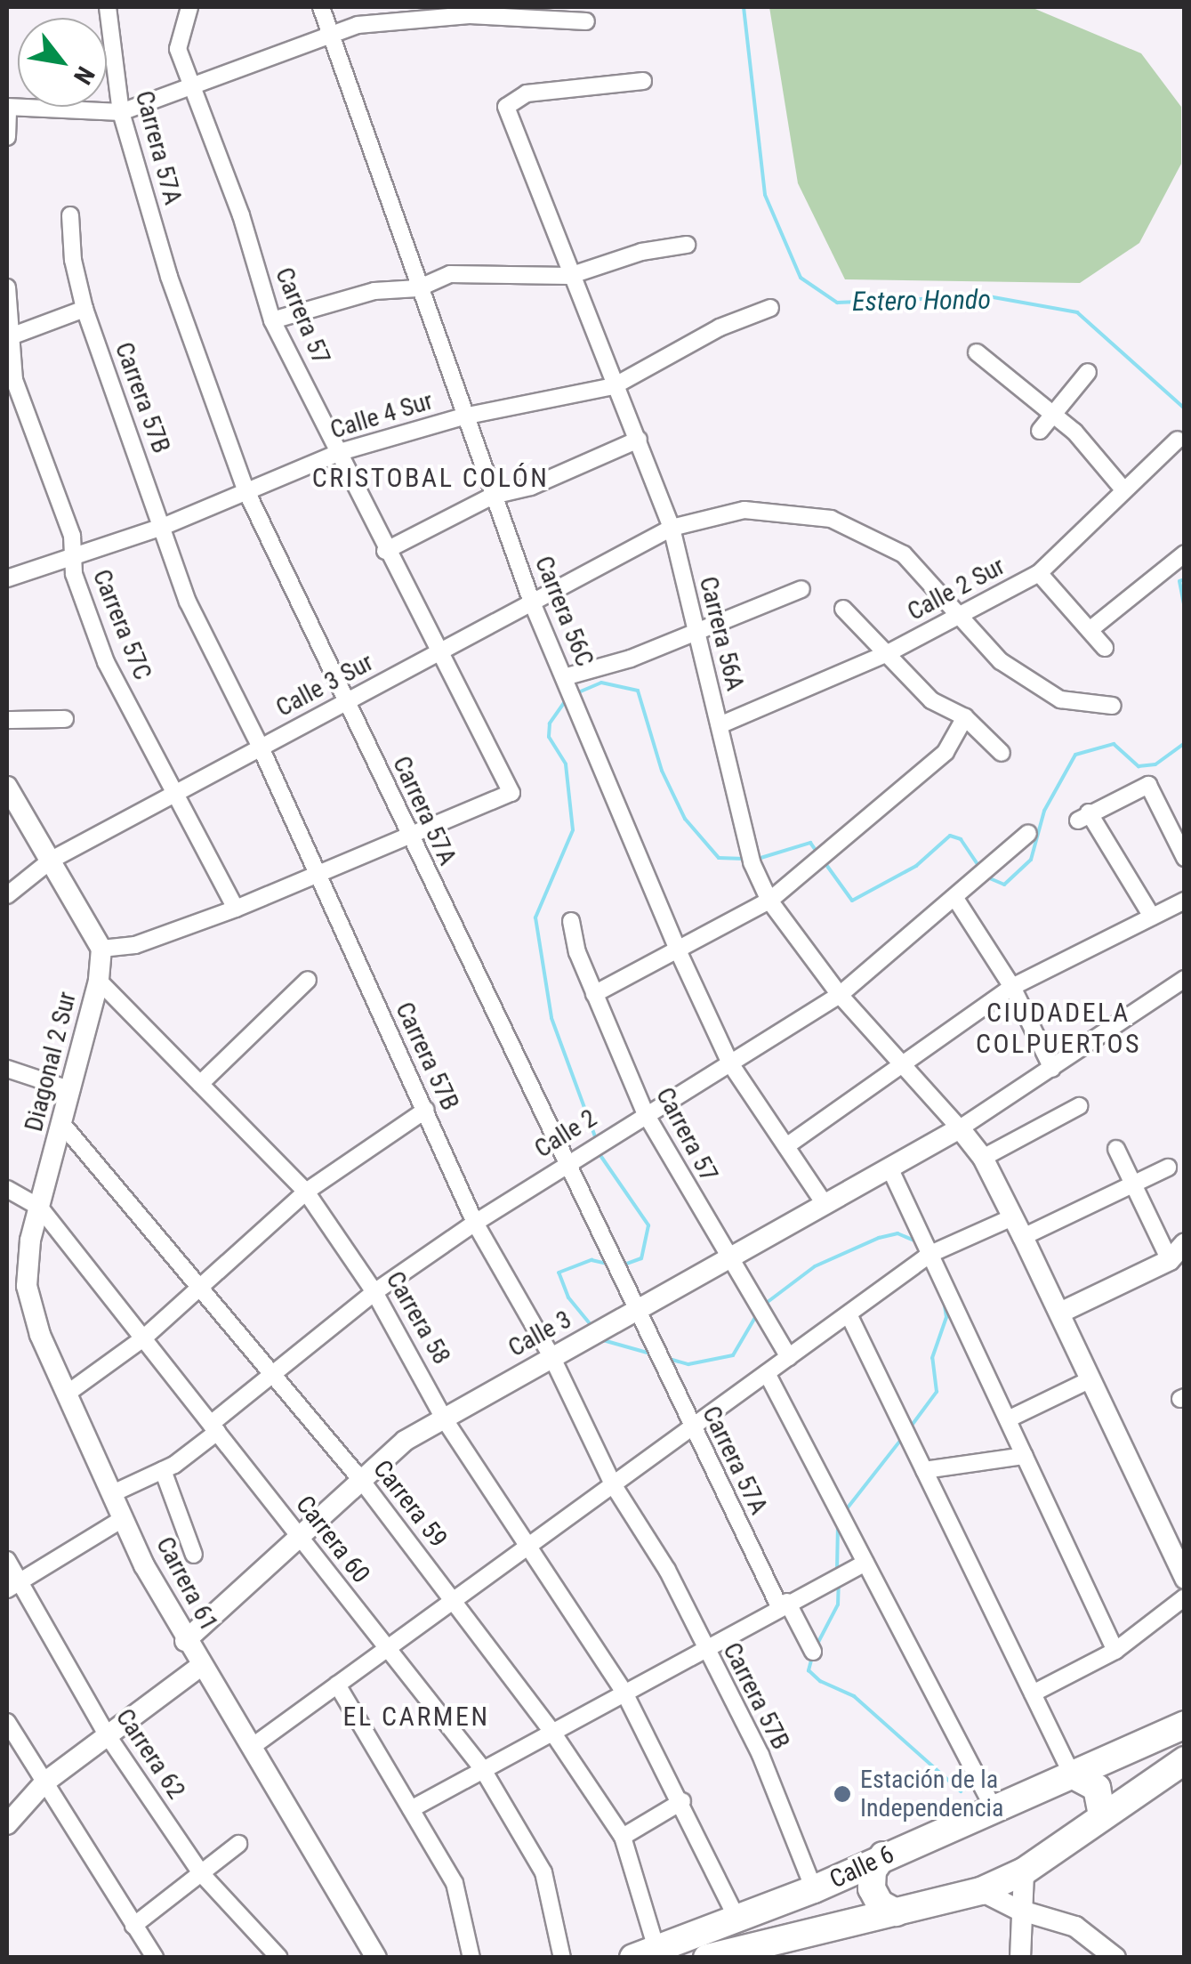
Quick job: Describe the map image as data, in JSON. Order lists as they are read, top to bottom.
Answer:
{
  "streets": {
    "highway": ["Calle 6"],
    "main road": ["Diagonal 2 Sur", "Calle 3", "Carrera 61"],
    "street": [
      "Carrera 57A",
      "Carrera 57",
      "Carrera 57B",
      "Calle 4 Sur",
      "Calle 2 Sur",
      "Carrera 56C",
      "Carrera 57C",
      "Carrera 56A",
      "Calle 3 Sur",
      "Calle 2",
      "Carrera 58",
      "Carrera 59",
      "Carrera 60",
      "Carrera 62"
    ]
  },
  "crossings": [
    ["Carrera 57A", "Carrera 57"],
    ["Carrera 57A", "Calle 4 Sur"],
    ["Carrera 57A", "Calle 3 Sur"],
    ["Carrera 57A", "Calle 2"],
    ["Carrera 57A", "Calle 3"],
    ["Carrera 57", "Calle 4 Sur"],
    ["Carrera 57", "Calle 3 Sur"],
    ["Carrera 57", "Calle 2"],
    ["Carrera 57", "Calle 3"],
    ["Carrera 57B", "Calle 4 Sur"],
    ["Carrera 57B", "Calle 3 Sur"],
    ["Carrera 57B", "Calle 2"],
    ["Carrera 57B", "Calle 3"],
    ["Carrera 57B", "Calle 6"],
    ["Calle 4 Sur", "Carrera 56C"],
    ["Calle 4 Sur", "Carrera 57C"],
    ["Calle 4 Sur", "Carrera 56A"],
    ["Calle 2 Sur", "Carrera 56A"],
    ["Calle 2 Sur", "Calle 3 Sur"],
    ["Carrera 56C", "Calle 3 Sur"],
    ["Carrera 56C", "Calle 2"],
    ["Carrera 56C", "Calle 3"],
    ["Carrera 57C", "Calle 3 Sur"],
    ["Carrera 56A", "Calle 3 Sur"],
    ["Carrera 56A", "Calle 2"],
    ["Carrera 56A", "Calle 3"],
    ["Diagonal 2 Sur", "Carrera 58"],
    ["Diagonal 2 Sur", "Carrera 59"],
    ["Diagonal 2 Sur", "Carrera 60"],
    ["Diagonal 2 Sur", "Carrera 61"],
    ["Calle 2", "Carrera 58"],
    ["Calle 2", "Carrera 59"],
    ["Calle 2", "Carrera 60"],
    ["Calle 2", "Carrera 61"],
    ["Carrera 58", "Calle 3"],
    ["Carrera 58", "Calle 6"],
    ["Calle 3", "Carrera 59"],
    ["Calle 3", "Carrera 60"],
    ["Calle 3", "Carrera 61"],
    ["Carrera 59", "Calle 6"],
    ["Carrera 60", "Carrera 61"]
  ],
  "districts": ["CRISTOBAL COLÓN", "CIUDADELA COLPUERTOS", "EL CARMEN"],
  "water": ["Estero Hondo"],
  "places": ["Estación de la Independencia"],
  "north": "bottom right"
}
